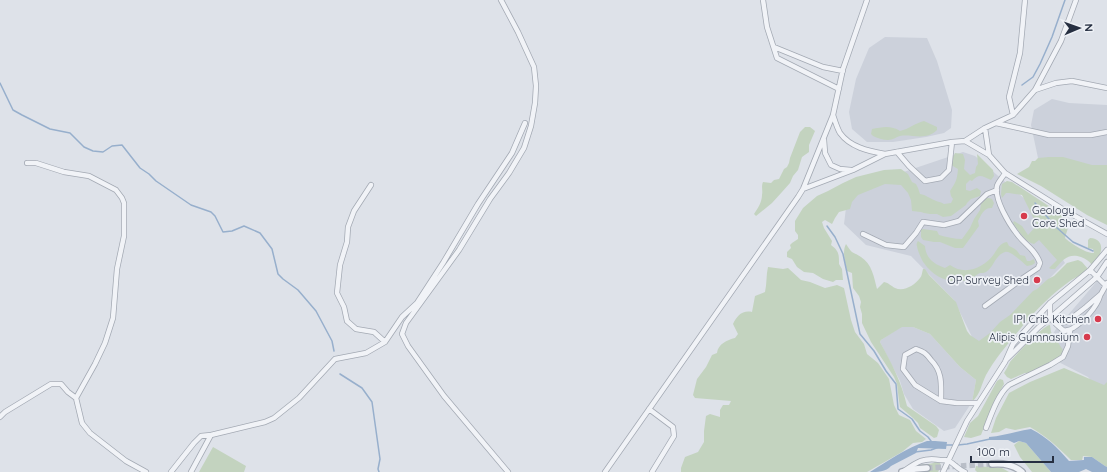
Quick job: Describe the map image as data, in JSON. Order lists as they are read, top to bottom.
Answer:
{
  "places": [
    "Geology Core Shed",
    "OP Survey Shed",
    "IPI Crib Kitchen",
    "Alipis Gymnasium"
  ],
  "scale_bar": "100 m",
  "north": "right"
}
